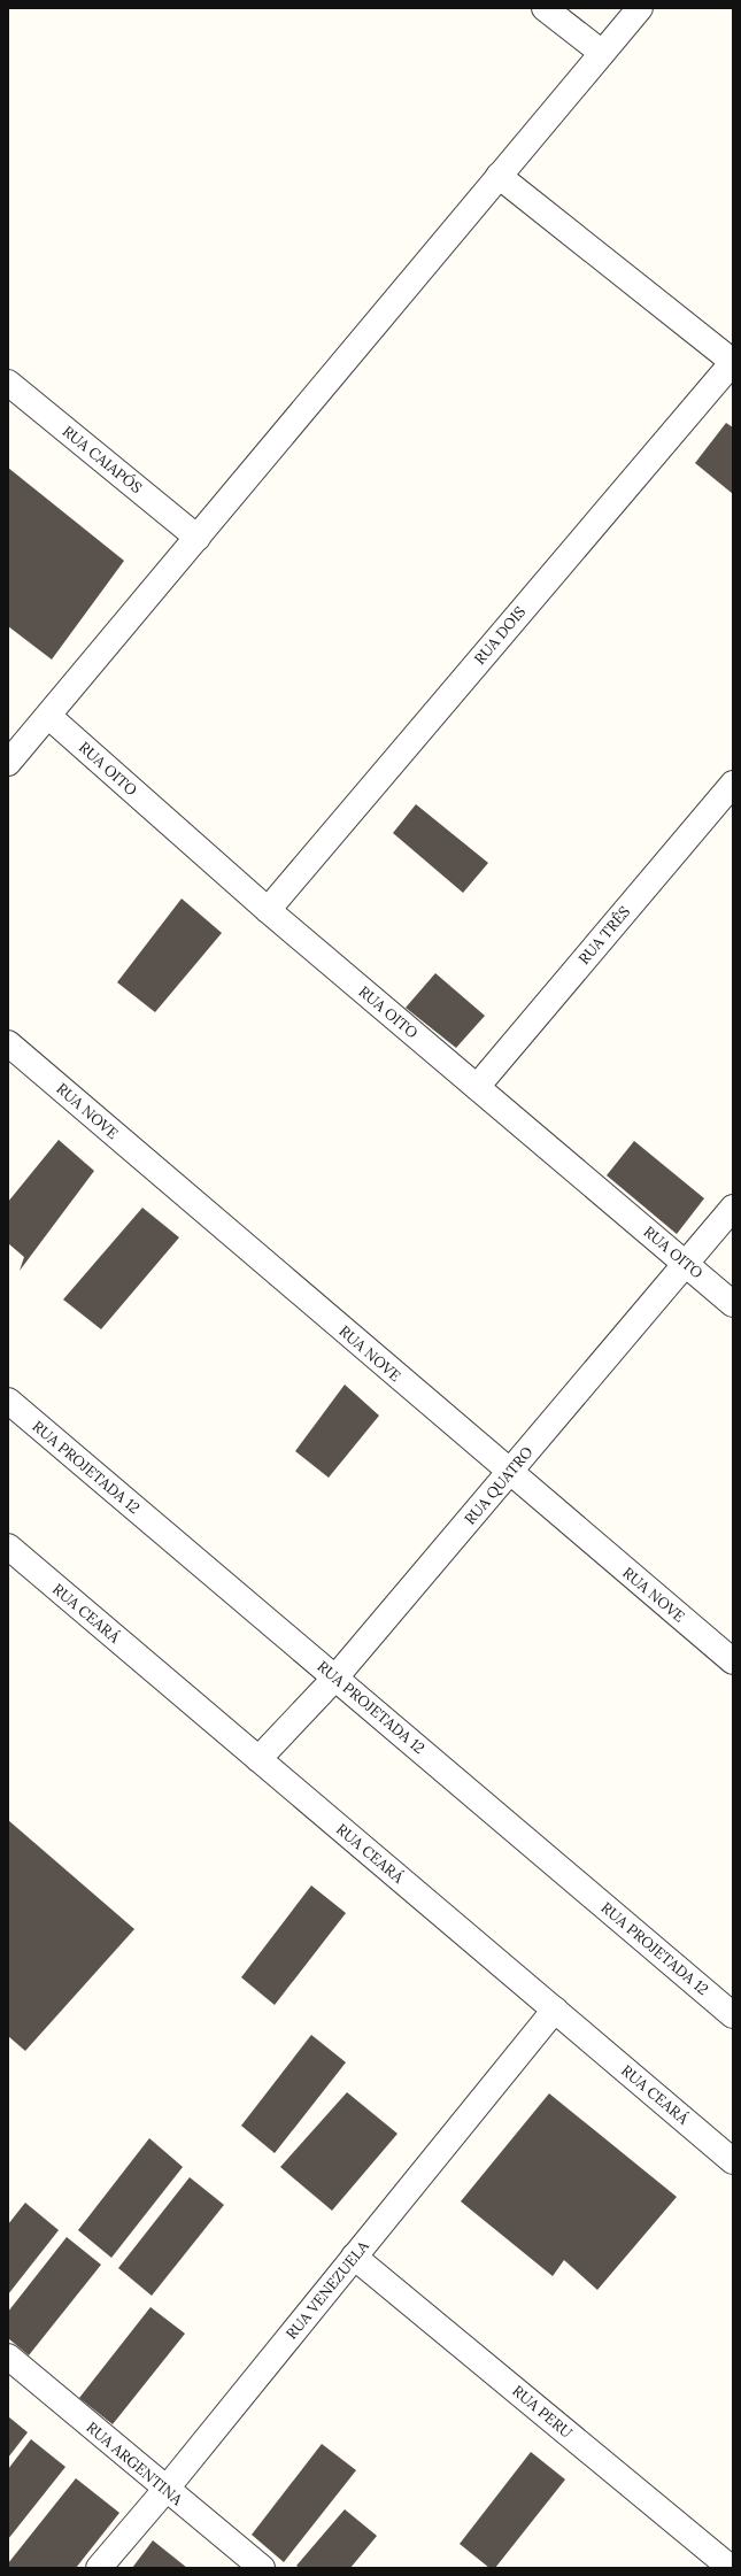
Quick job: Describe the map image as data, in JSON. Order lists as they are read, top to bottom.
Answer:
{
  "streets": {
    "street": [
      "RUA CAIAPÓS",
      "RUA DOIS",
      "RUA OITO",
      "RUA TRÊS",
      "RUA NOVE",
      "RUA PROJETADA 12",
      "RUA QUATRO",
      "RUA CEARÁ",
      "RUA VENEZUELA",
      "RUA PERU",
      "RUA ARGENTINA"
    ]
  },
  "crossings": [
    ["RUA DOIS", "RUA OITO"],
    ["RUA OITO", "RUA TRÊS"],
    ["RUA OITO", "RUA QUATRO"],
    ["RUA NOVE", "RUA QUATRO"],
    ["RUA PROJETADA 12", "RUA QUATRO"],
    ["RUA QUATRO", "RUA CEARÁ"],
    ["RUA CEARÁ", "RUA VENEZUELA"],
    ["RUA VENEZUELA", "RUA PERU"],
    ["RUA VENEZUELA", "RUA ARGENTINA"]
  ]
}
